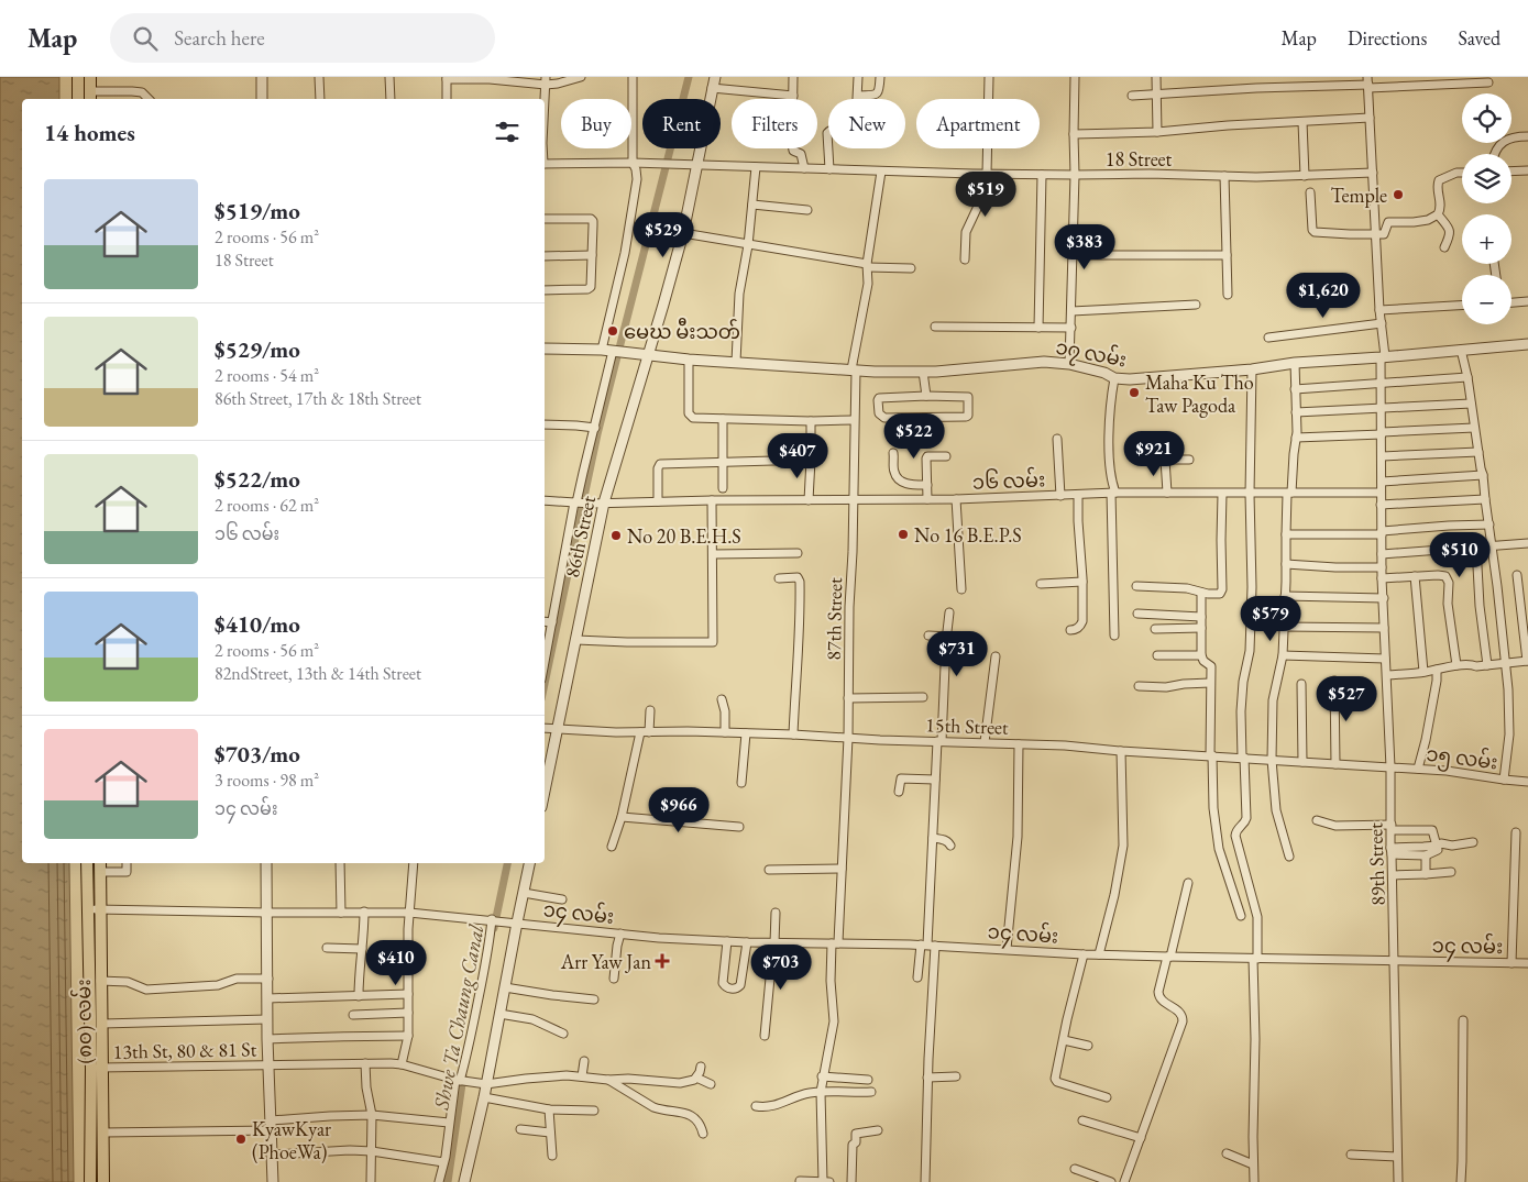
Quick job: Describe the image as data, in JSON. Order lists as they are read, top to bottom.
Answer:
{
  "streets": {
    "main road": ["(၈၀) လမ်း"],
    "street": [
      "18 Street",
      "၁၇ လမ်း",
      "၁၆ လမ်း",
      "86th Street",
      "87th Street",
      "15th Street",
      "၁၅ လမ်း",
      "89th Street",
      "၁၄ လမ်း",
      "13th St, 80 & 81 St"
    ]
  },
  "crossings": [
    ["18 Street", "86th Street"],
    ["18 Street", "87th Street"],
    ["18 Street", "89th Street"],
    ["၁၇ လမ်း", "86th Street"],
    ["၁၇ လမ်း", "87th Street"],
    ["၁၇ လမ်း", "89th Street"],
    ["၁၆ လမ်း", "86th Street"],
    ["၁၆ လမ်း", "87th Street"],
    ["၁၆ လမ်း", "89th Street"],
    ["86th Street", "15th Street"],
    ["87th Street", "15th Street"],
    ["87th Street", "၁၄ လမ်း"],
    ["15th Street", "၁၅ လမ်း"],
    ["15th Street", "89th Street"],
    ["၁၅ လမ်း", "89th Street"],
    ["89th Street", "၁၄ လမ်း"],
    ["၁၄ လမ်း", "(၈၀) လမ်း"],
    ["(၈၀) လမ်း", "13th St, 80 & 81 St"]
  ],
  "water": ["Shwe Ta Chaung Canal"],
  "places": {
    "other": [
      "Temple",
      "မေဃ မီးသတ်",
      "Maha Ku Tho Taw Pagoda",
      "No 16 B.E.P.S",
      "No 20 B.E.H.S",
      "KyawKyar (PhoeWa)"
    ],
    "health": ["Arr Yaw Jan"]
  },
  "page": {
    "header": "Map",
    "search": "Search here",
    "nav": ["Map", "Directions", "Saved"],
    "map_buttons": ["+", "−"],
    "chip": [
      "Buy",
      "Rent",
      "Filters",
      "New",
      "Apartment"
    ],
    "heading": "14 homes",
    "list": [
      {
        "name": "$519/mo",
        "note": "2 rooms · 56 m² · 18 Street"
      },
      {
        "name": "$529/mo",
        "note": "2 rooms · 54 m² · 86th Street, 17th & 18th Street"
      },
      {
        "name": "$522/mo",
        "note": "2 rooms · 62 m² · ၁၆ လမ်း"
      },
      {
        "name": "$410/mo",
        "note": "2 rooms · 56 m² · 82ndStreet, 13th & 14th Street"
      },
      {
        "name": "$703/mo",
        "note": "3 rooms · 98 m² · ၁၄ လမ်း"
      }
    ],
    "price": [
      "$519",
      "$529",
      "$383",
      "$1,620",
      "$522",
      "$921",
      "$407",
      "$510",
      "$579",
      "$731",
      "$527",
      "$966",
      "$410",
      "$703"
    ]
  }
}
